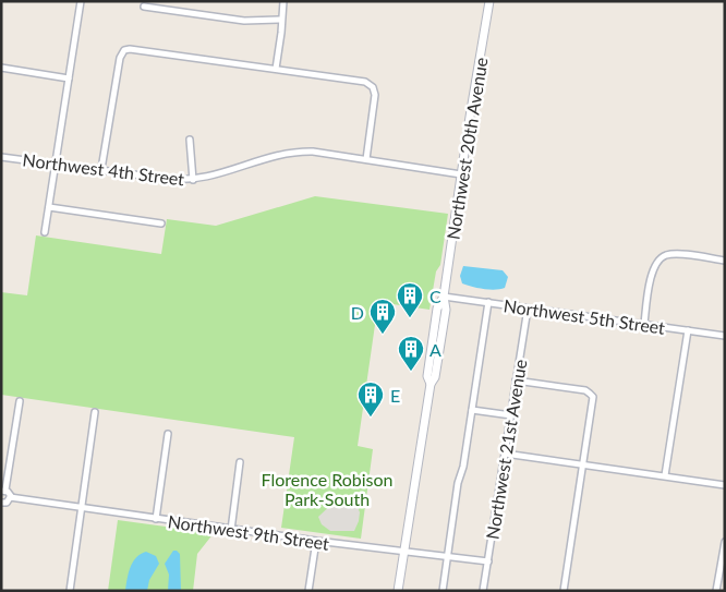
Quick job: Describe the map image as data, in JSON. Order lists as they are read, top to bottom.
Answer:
{
  "streets": {
    "street": [
      "Northwest 20th Avenue",
      "Northwest 4th Street",
      "Northwest 5th Street",
      "Northwest 21st Avenue",
      "Northwest 9th Street"
    ]
  },
  "crossings": [
    ["Northwest 20th Avenue", "Northwest 4th Street"],
    ["Northwest 20th Avenue", "Northwest 5th Street"],
    ["Northwest 20th Avenue", "Northwest 9th Street"],
    ["Northwest 5th Street", "Northwest 21st Avenue"],
    ["Northwest 21st Avenue", "Northwest 9th Street"]
  ],
  "parks": ["Florence Robison Park-South"],
  "places": {
    "building": [
      "C",
      "D",
      "A",
      "E"
    ]
  }
}
